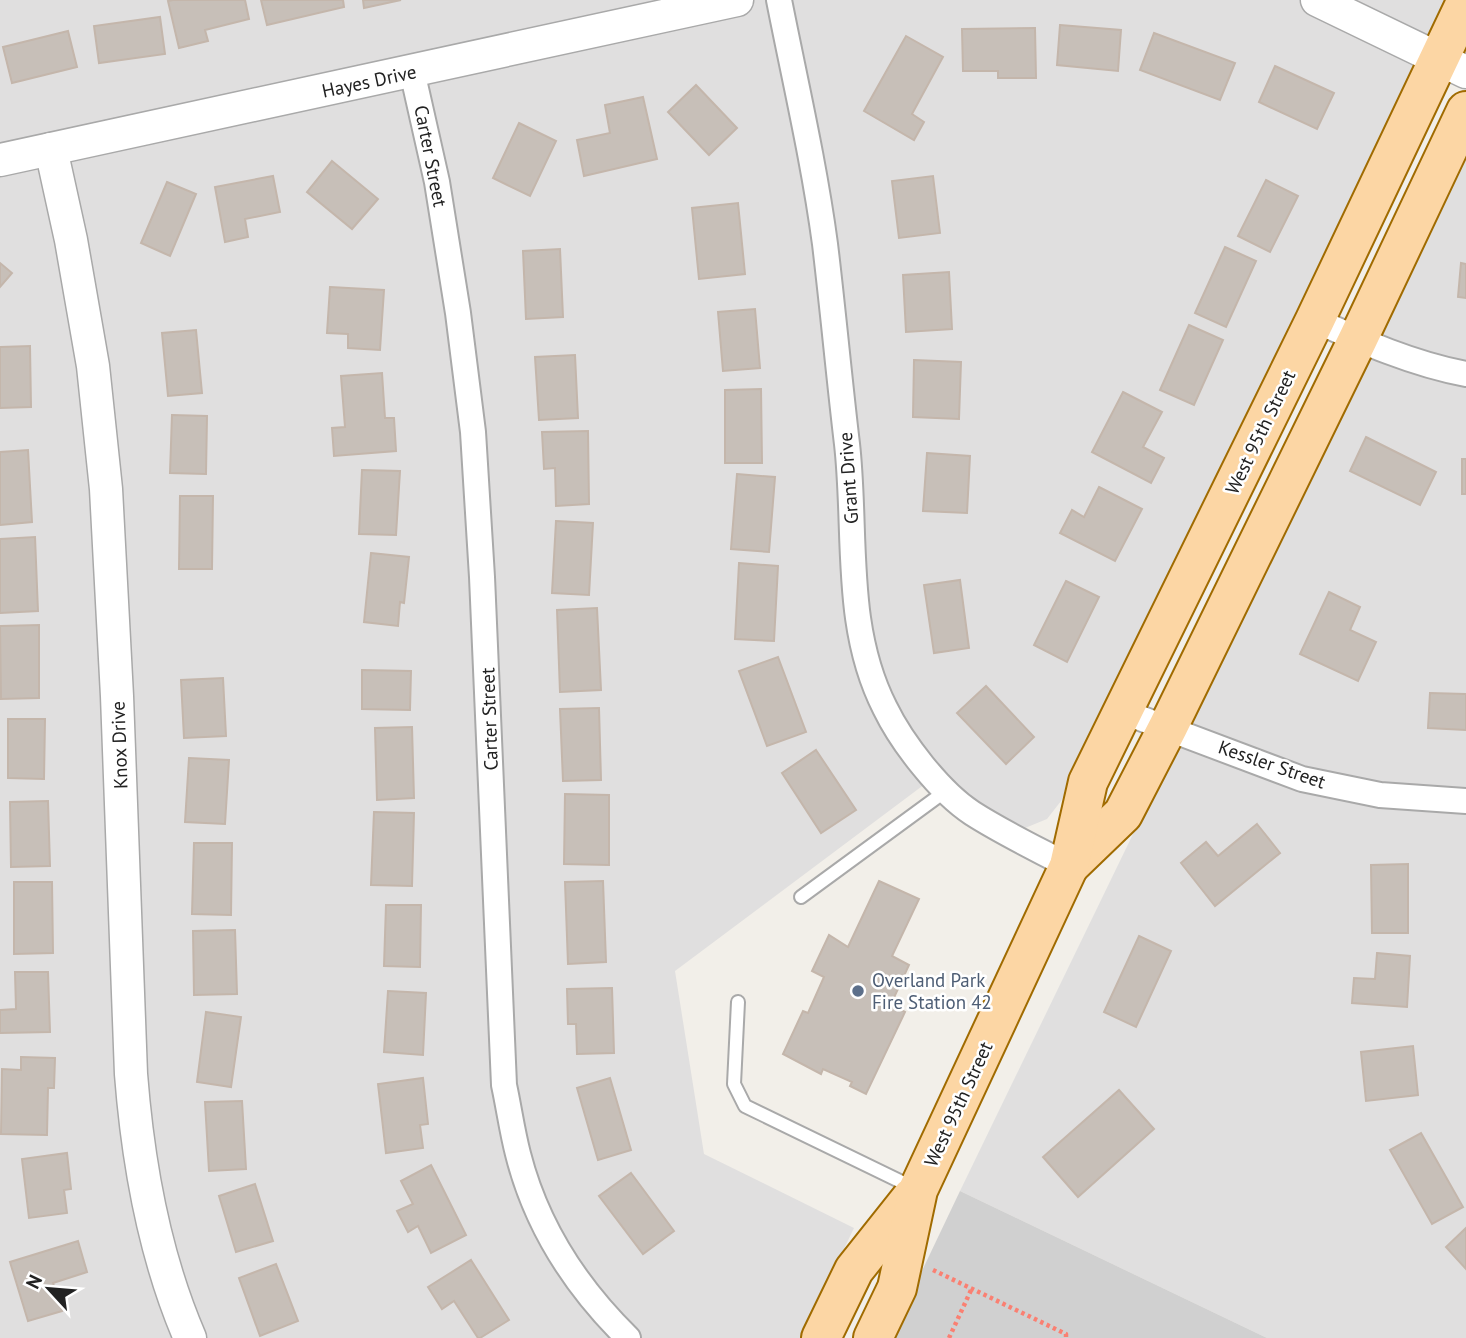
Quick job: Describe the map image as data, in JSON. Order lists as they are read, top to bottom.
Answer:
{
  "streets": {
    "main road": ["West 95th Street"],
    "street": [
      "Hayes Drive",
      "Carter Street",
      "Grant Drive",
      "Knox Drive",
      "Kessler Street"
    ]
  },
  "crossings": [
    ["Hayes Drive", "Carter Street"],
    ["Hayes Drive", "Knox Drive"],
    ["West 95th Street", "Grant Drive"],
    ["West 95th Street", "Kessler Street"]
  ],
  "places": ["Overland Park Fire Station 42"],
  "north": "top left"
}
